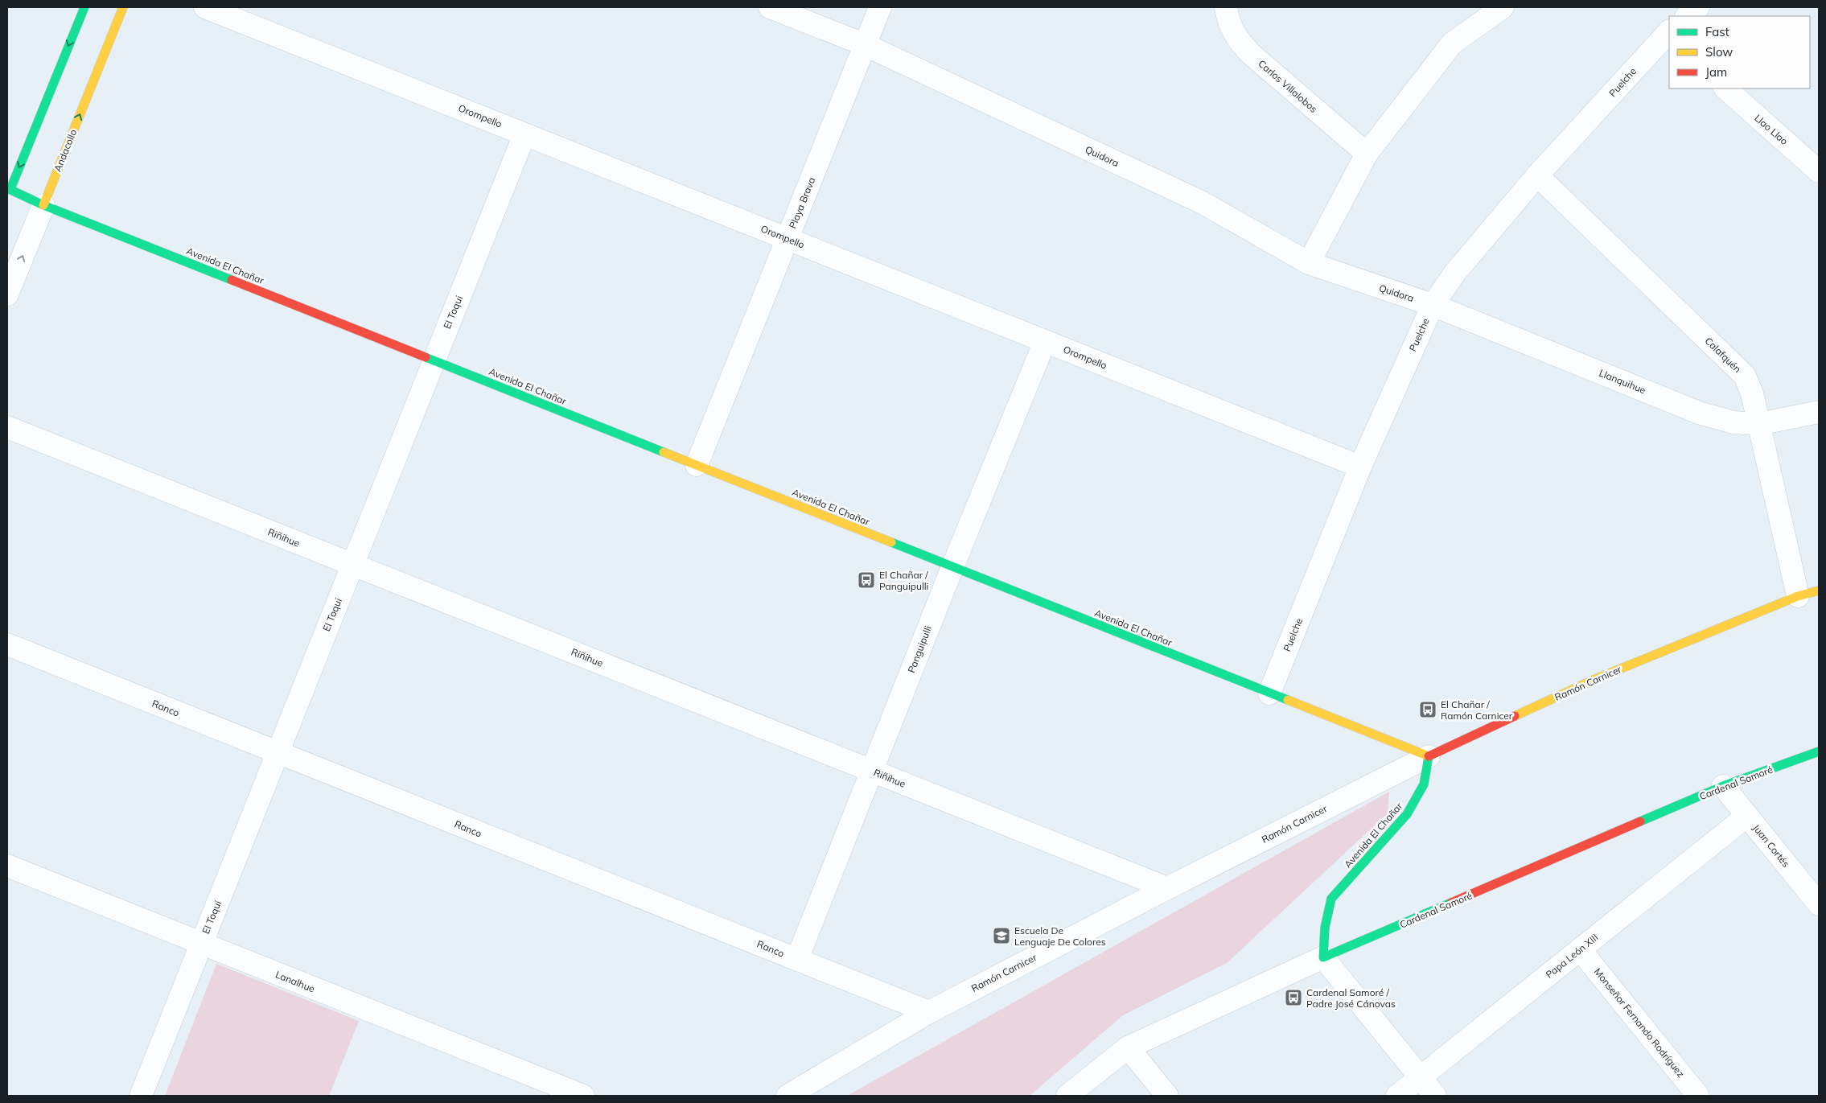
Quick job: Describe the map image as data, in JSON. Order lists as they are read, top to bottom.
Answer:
{
  "streets": {
    "street": [
      "Puelche",
      "Carlos Villalobos",
      "Orompello",
      "Llao Llao",
      "Andacollo",
      "Quidora",
      "Playa Brava",
      "Avenida El Chañar",
      "El Toqui",
      "Calafquén",
      "Llanquihue",
      "Riñihue",
      "Panguipulli",
      "Ramón Carnicer",
      "Ranco",
      "Cardenal Samoré",
      "Juan Cortés",
      "Papa León XIII",
      "Lanalhue",
      "Monseñor Fernando Rodríguez"
    ]
  },
  "crossings": [
    ["Puelche", "Orompello"],
    ["Puelche", "Quidora"],
    ["Puelche", "Avenida El Chañar"],
    ["Puelche", "Calafquén"],
    ["Puelche", "Llanquihue"],
    ["Orompello", "Playa Brava"],
    ["Orompello", "El Toqui"],
    ["Orompello", "Panguipulli"],
    ["Andacollo", "Avenida El Chañar"],
    ["Quidora", "Playa Brava"],
    ["Quidora", "Llanquihue"],
    ["Playa Brava", "Avenida El Chañar"],
    ["Avenida El Chañar", "El Toqui"],
    ["Avenida El Chañar", "Panguipulli"],
    ["Avenida El Chañar", "Ramón Carnicer"],
    ["Avenida El Chañar", "Cardenal Samoré"],
    ["El Toqui", "Riñihue"],
    ["El Toqui", "Ranco"],
    ["El Toqui", "Lanalhue"],
    ["Calafquén", "Llanquihue"],
    ["Calafquén", "Ramón Carnicer"],
    ["Riñihue", "Panguipulli"],
    ["Riñihue", "Ramón Carnicer"],
    ["Panguipulli", "Ranco"],
    ["Ramón Carnicer", "Ranco"],
    ["Cardenal Samoré", "Juan Cortés"],
    ["Juan Cortés", "Papa León XIII"],
    ["Papa León XIII", "Monseñor Fernando Rodríguez"]
  ],
  "places": {
    "bus stop": ["El Chañar / Panguipulli", "El Chañar / Ramón Carnicer", "Cardenal Samoré / Padre José Cánovas"],
    "school or university": ["Escuela De Lenguaje De Colores"]
  },
  "legend": ["Fast", "Slow", "Jam"]
}
